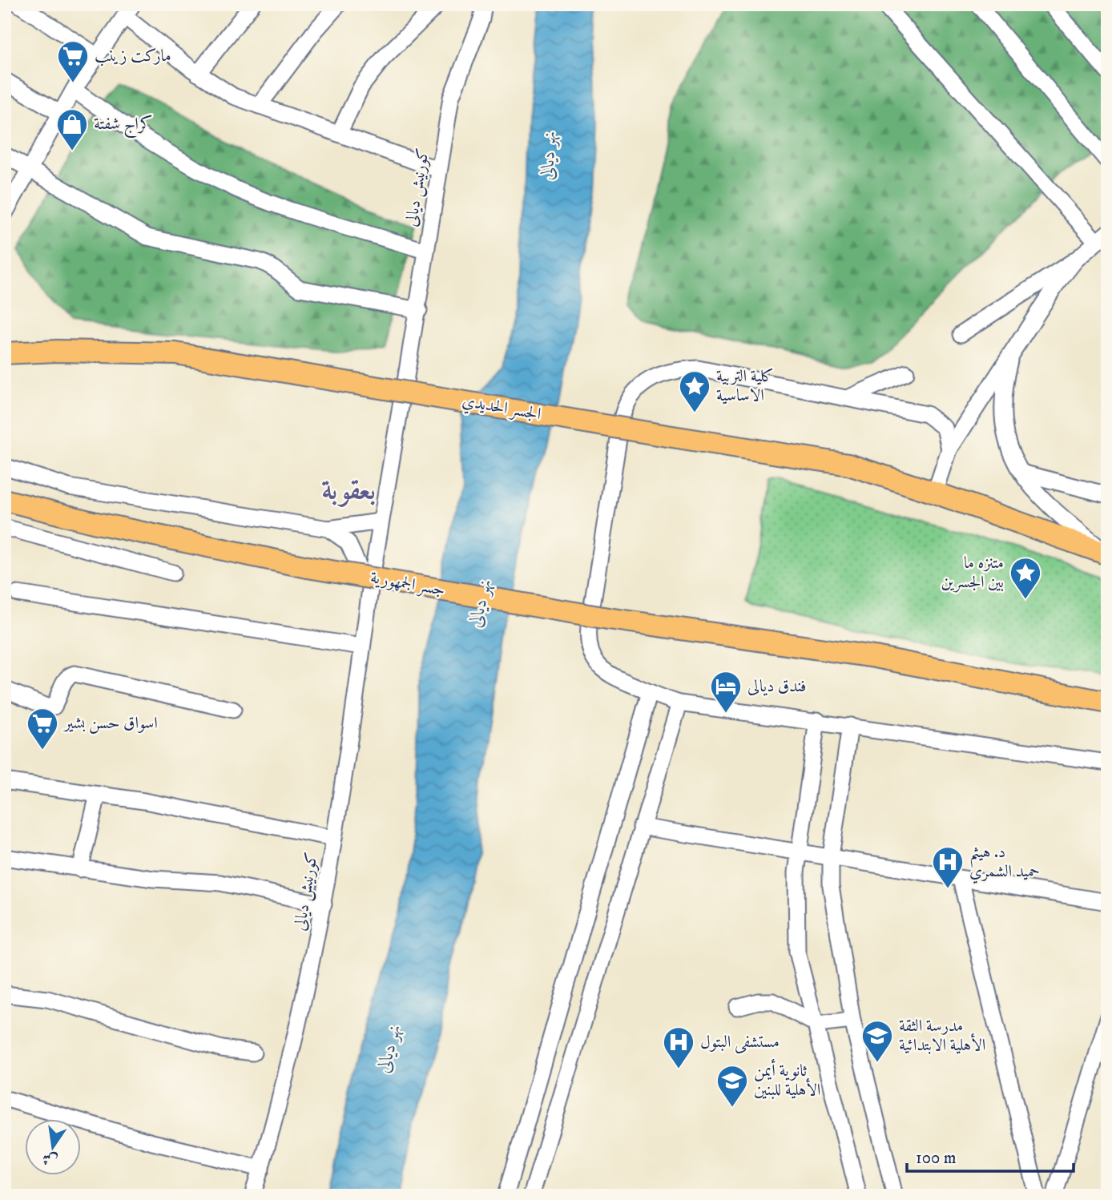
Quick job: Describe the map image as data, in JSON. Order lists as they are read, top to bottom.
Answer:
{
  "streets": {
    "main road": ["الجسر الحديدي", "جسر الجمهورية"],
    "street": ["كورنيش ديالى"]
  },
  "districts": ["بعقوبة"],
  "water": ["نهر ديالى"],
  "places": {
    "supermarket": ["ماركت زينب", "اسواق حسن بشير"],
    "shop": ["كراج شفتة"],
    "place": ["كلية التربية الاساسية", "متنزه ما بين الجسرين"],
    "hotel": ["فندق ديالى"],
    "hospital": ["د. هيثم حميد الشمري", "مستشفى البتول"],
    "school or university": ["مدرسة الثقة الأهلية الابتدائية", "ثانوية أيمن الأهلية للبنين"]
  },
  "scale_bar": "100 m",
  "north": "bottom"
}
